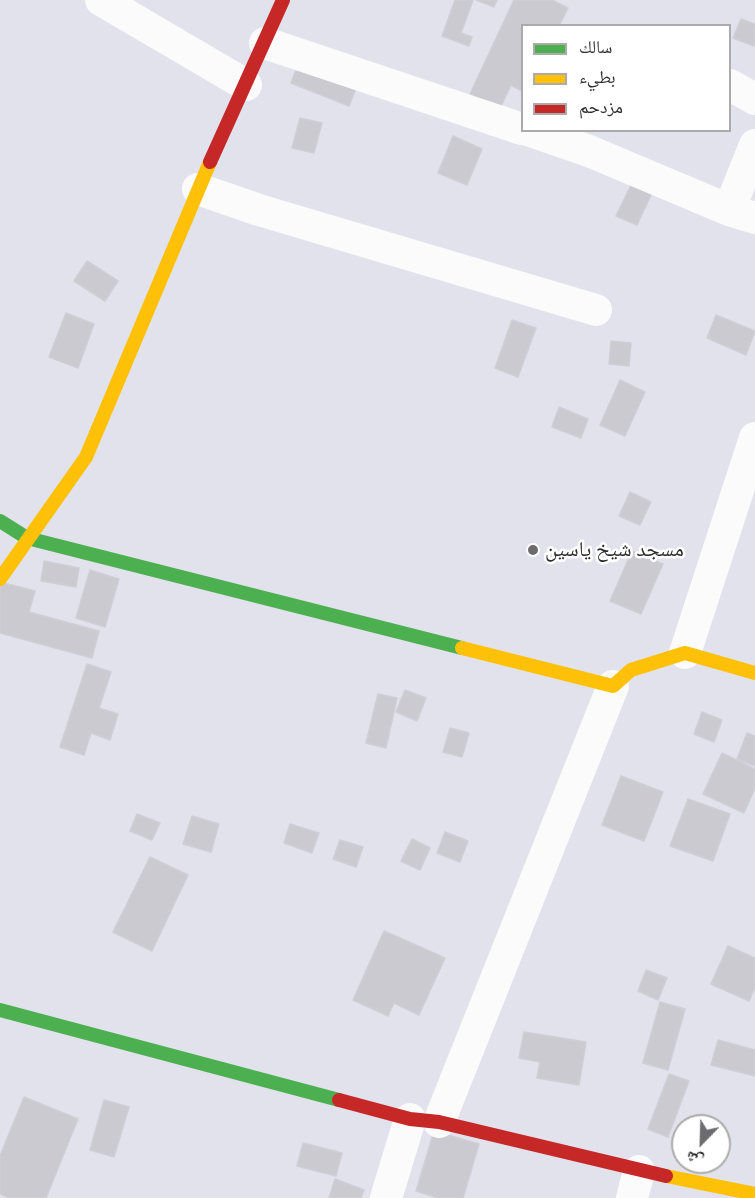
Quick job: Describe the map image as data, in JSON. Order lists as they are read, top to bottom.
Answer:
{
  "places": ["مسجد شيخ ياسين"],
  "legend": ["سالك", "بطيء", "مزدحم"],
  "north": "bottom left"
}
